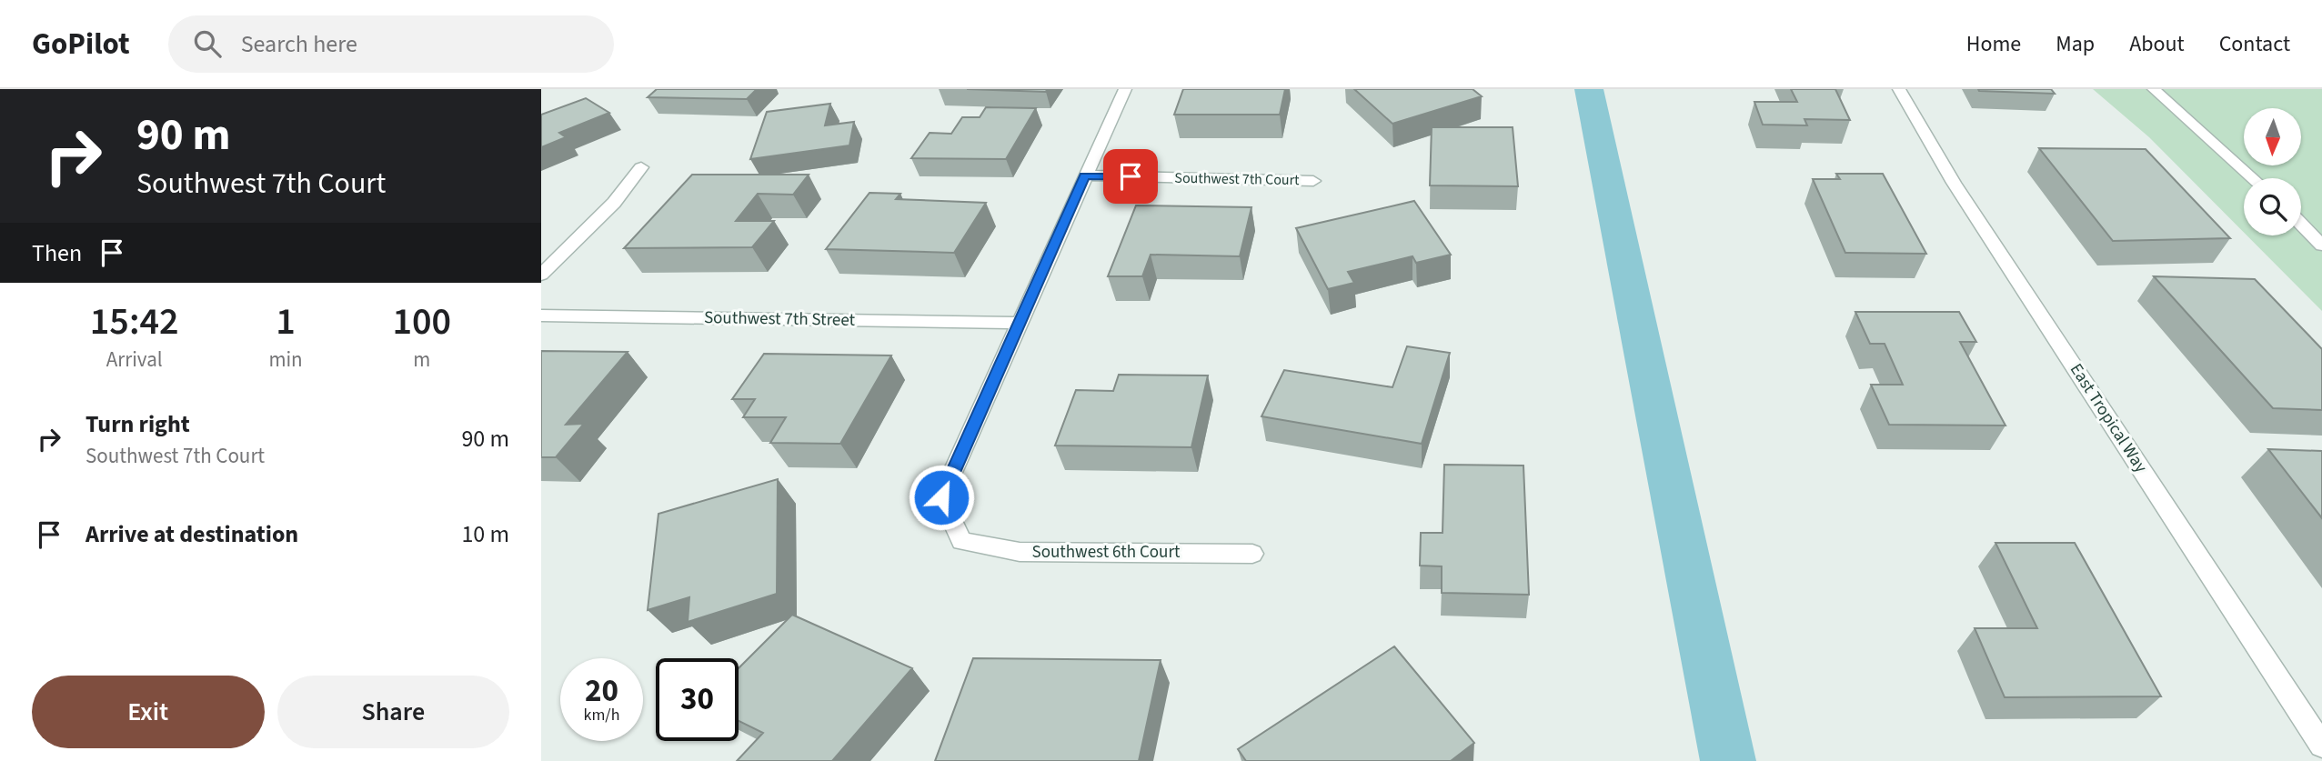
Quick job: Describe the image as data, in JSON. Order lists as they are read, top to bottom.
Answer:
{
  "streets": {
    "street": [
      "Southwest 7th Court",
      "Southwest 7th Street",
      "East Tropical Way",
      "Southwest 6th Court"
    ]
  },
  "crossings": [
    ["Southwest 7th Street", "Southwest 6th Court"]
  ],
  "north": "bottom",
  "page": {
    "header": "GoPilot",
    "search": "Search here",
    "nav": [
      "Home",
      "Map",
      "About",
      "Contact"
    ],
    "turn": ["90 m", "Southwest 7th Court"],
    "then": "Then",
    "eta": [
      "15:42",
      "Arrival",
      "1",
      "min",
      "100",
      "m"
    ],
    "list": [
      {
        "name": "Turn right",
        "note": "Southwest 7th Court",
        "value": "90 m"
      },
      {
        "name": "Arrive at destination",
        "value": "10 m"
      }
    ],
    "speed": "20 km/h",
    "limit": "30",
    "buttons": ["Exit", "Share"]
  }
}
